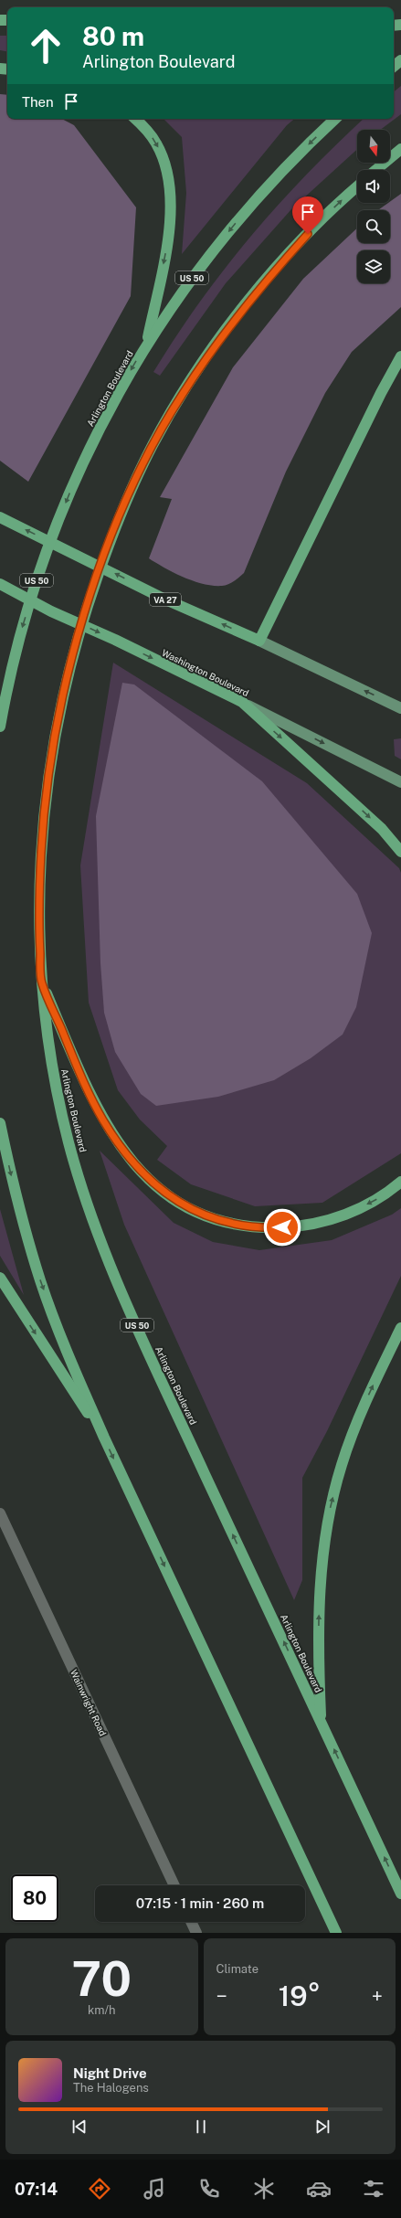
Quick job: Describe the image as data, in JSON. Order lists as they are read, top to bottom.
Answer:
{
  "streets": {
    "highway": [
      "US 50",
      "Arlington Boulevard",
      "VA 27",
      "Washington Boulevard"
    ],
    "street": ["Wainwright Road"]
  },
  "north": "bottom",
  "page": {
    "turn": ["80 m", "Arlington Boulevard"],
    "then": "Then",
    "limit": "80",
    "trip": "07:15 · 1 min · 260 m",
    "tile": [
      ["70", "km/h"],
      "Climate"
    ],
    "heat": ["−", "19°", "+"],
    "song": ["Night Drive", "The Halogens"],
    "tabs": "07:14"
  }
}
